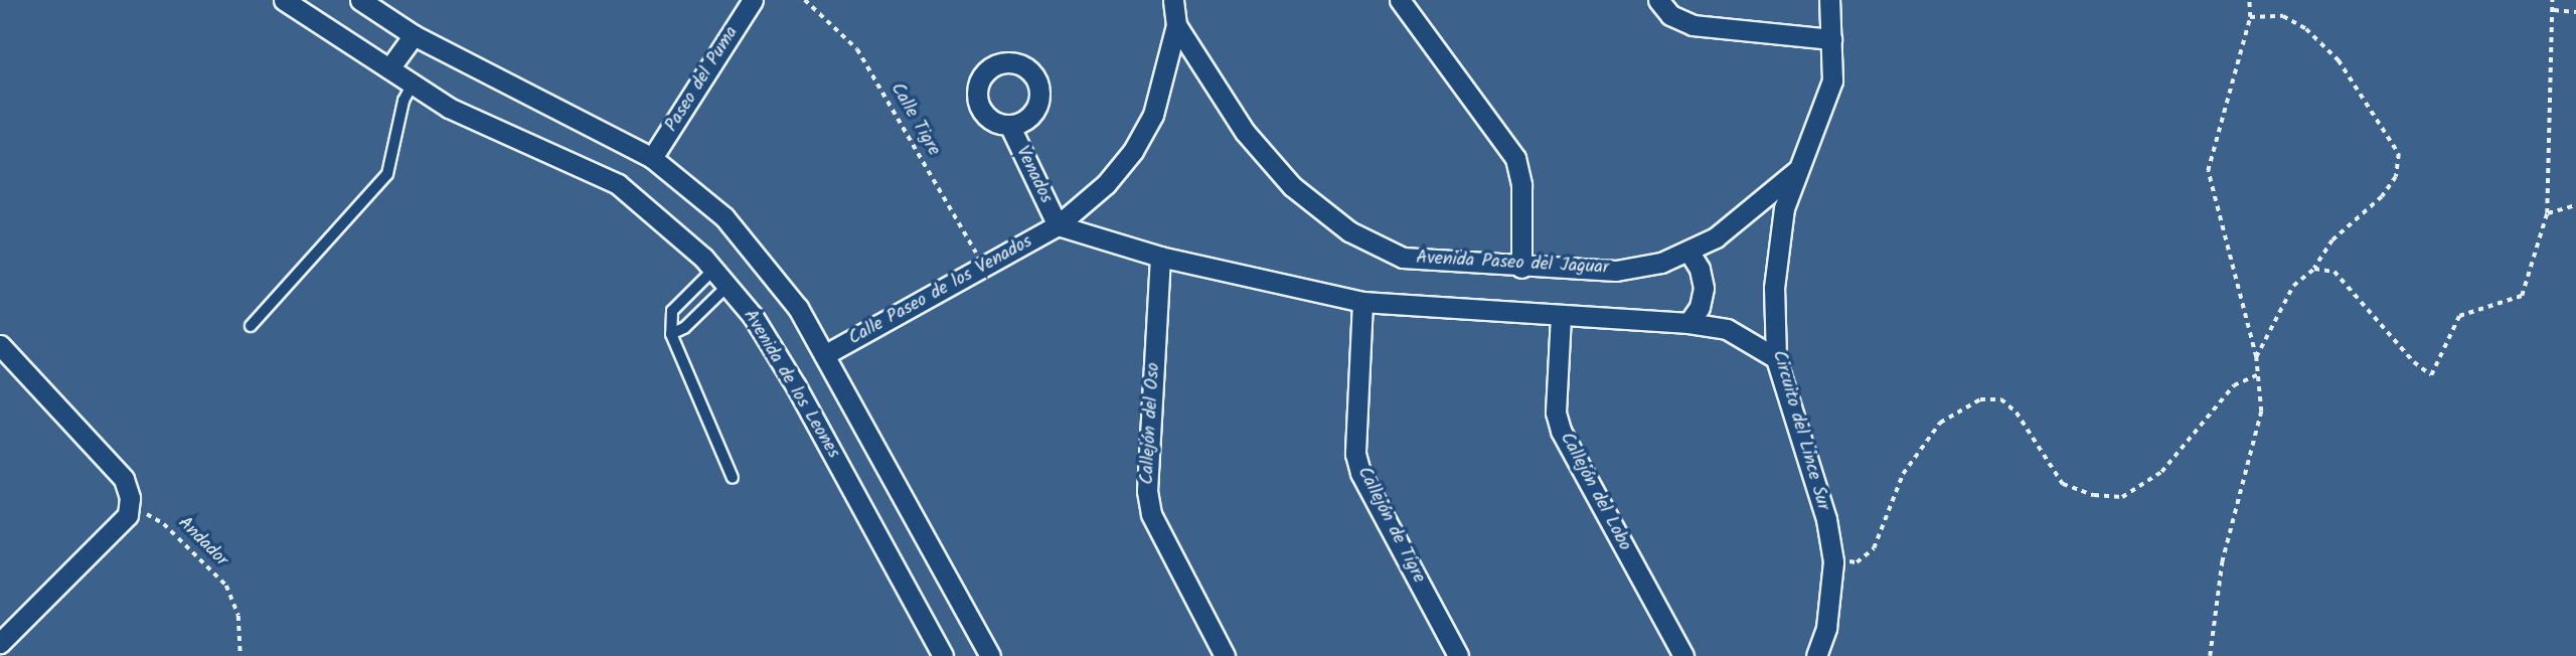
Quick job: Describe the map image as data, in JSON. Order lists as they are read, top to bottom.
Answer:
{
  "streets": {
    "street": [
      "Paseo del Puma",
      "Venados",
      "Avenida Paseo del Jaguar",
      "Calle Paseo de los Venados",
      "Avenida de los Leones",
      "Callejón del Oso",
      "Circuito del Lince Sur",
      "Callejón del Lobo",
      "Callejón de Tigre"
    ],
    "path": ["Calle Tigre", "Andador"]
  },
  "crossings": [
    ["Calle Tigre", "Calle Paseo de los Venados"],
    ["Venados", "Calle Paseo de los Venados"],
    ["Avenida Paseo del Jaguar", "Calle Paseo de los Venados"],
    ["Avenida Paseo del Jaguar", "Circuito del Lince Sur"]
  ]
}
